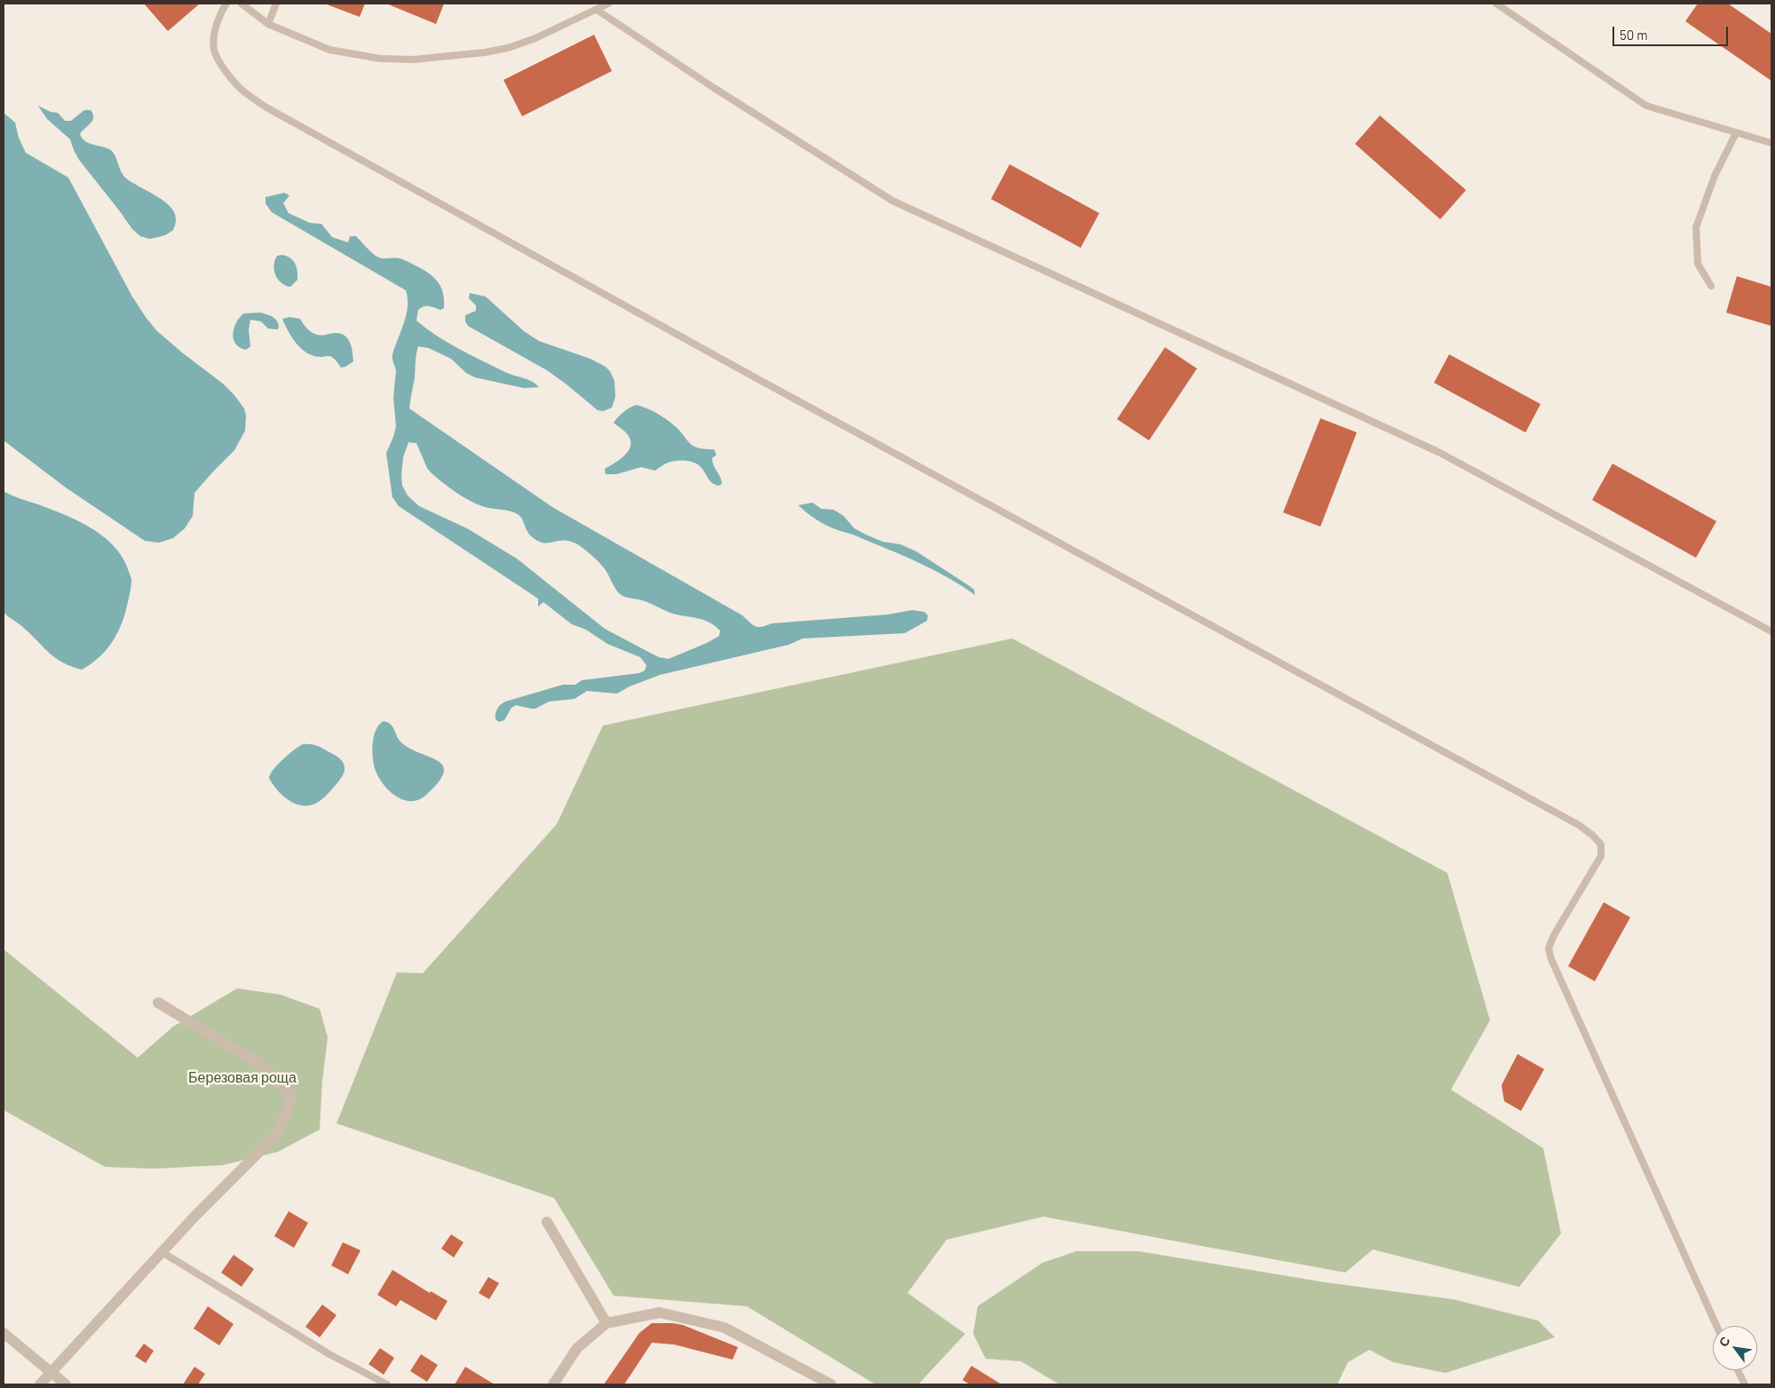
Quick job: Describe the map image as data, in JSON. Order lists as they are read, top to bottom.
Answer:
{
  "parks": ["Березовая роща"],
  "scale_bar": "50 m",
  "north": "top left"
}
